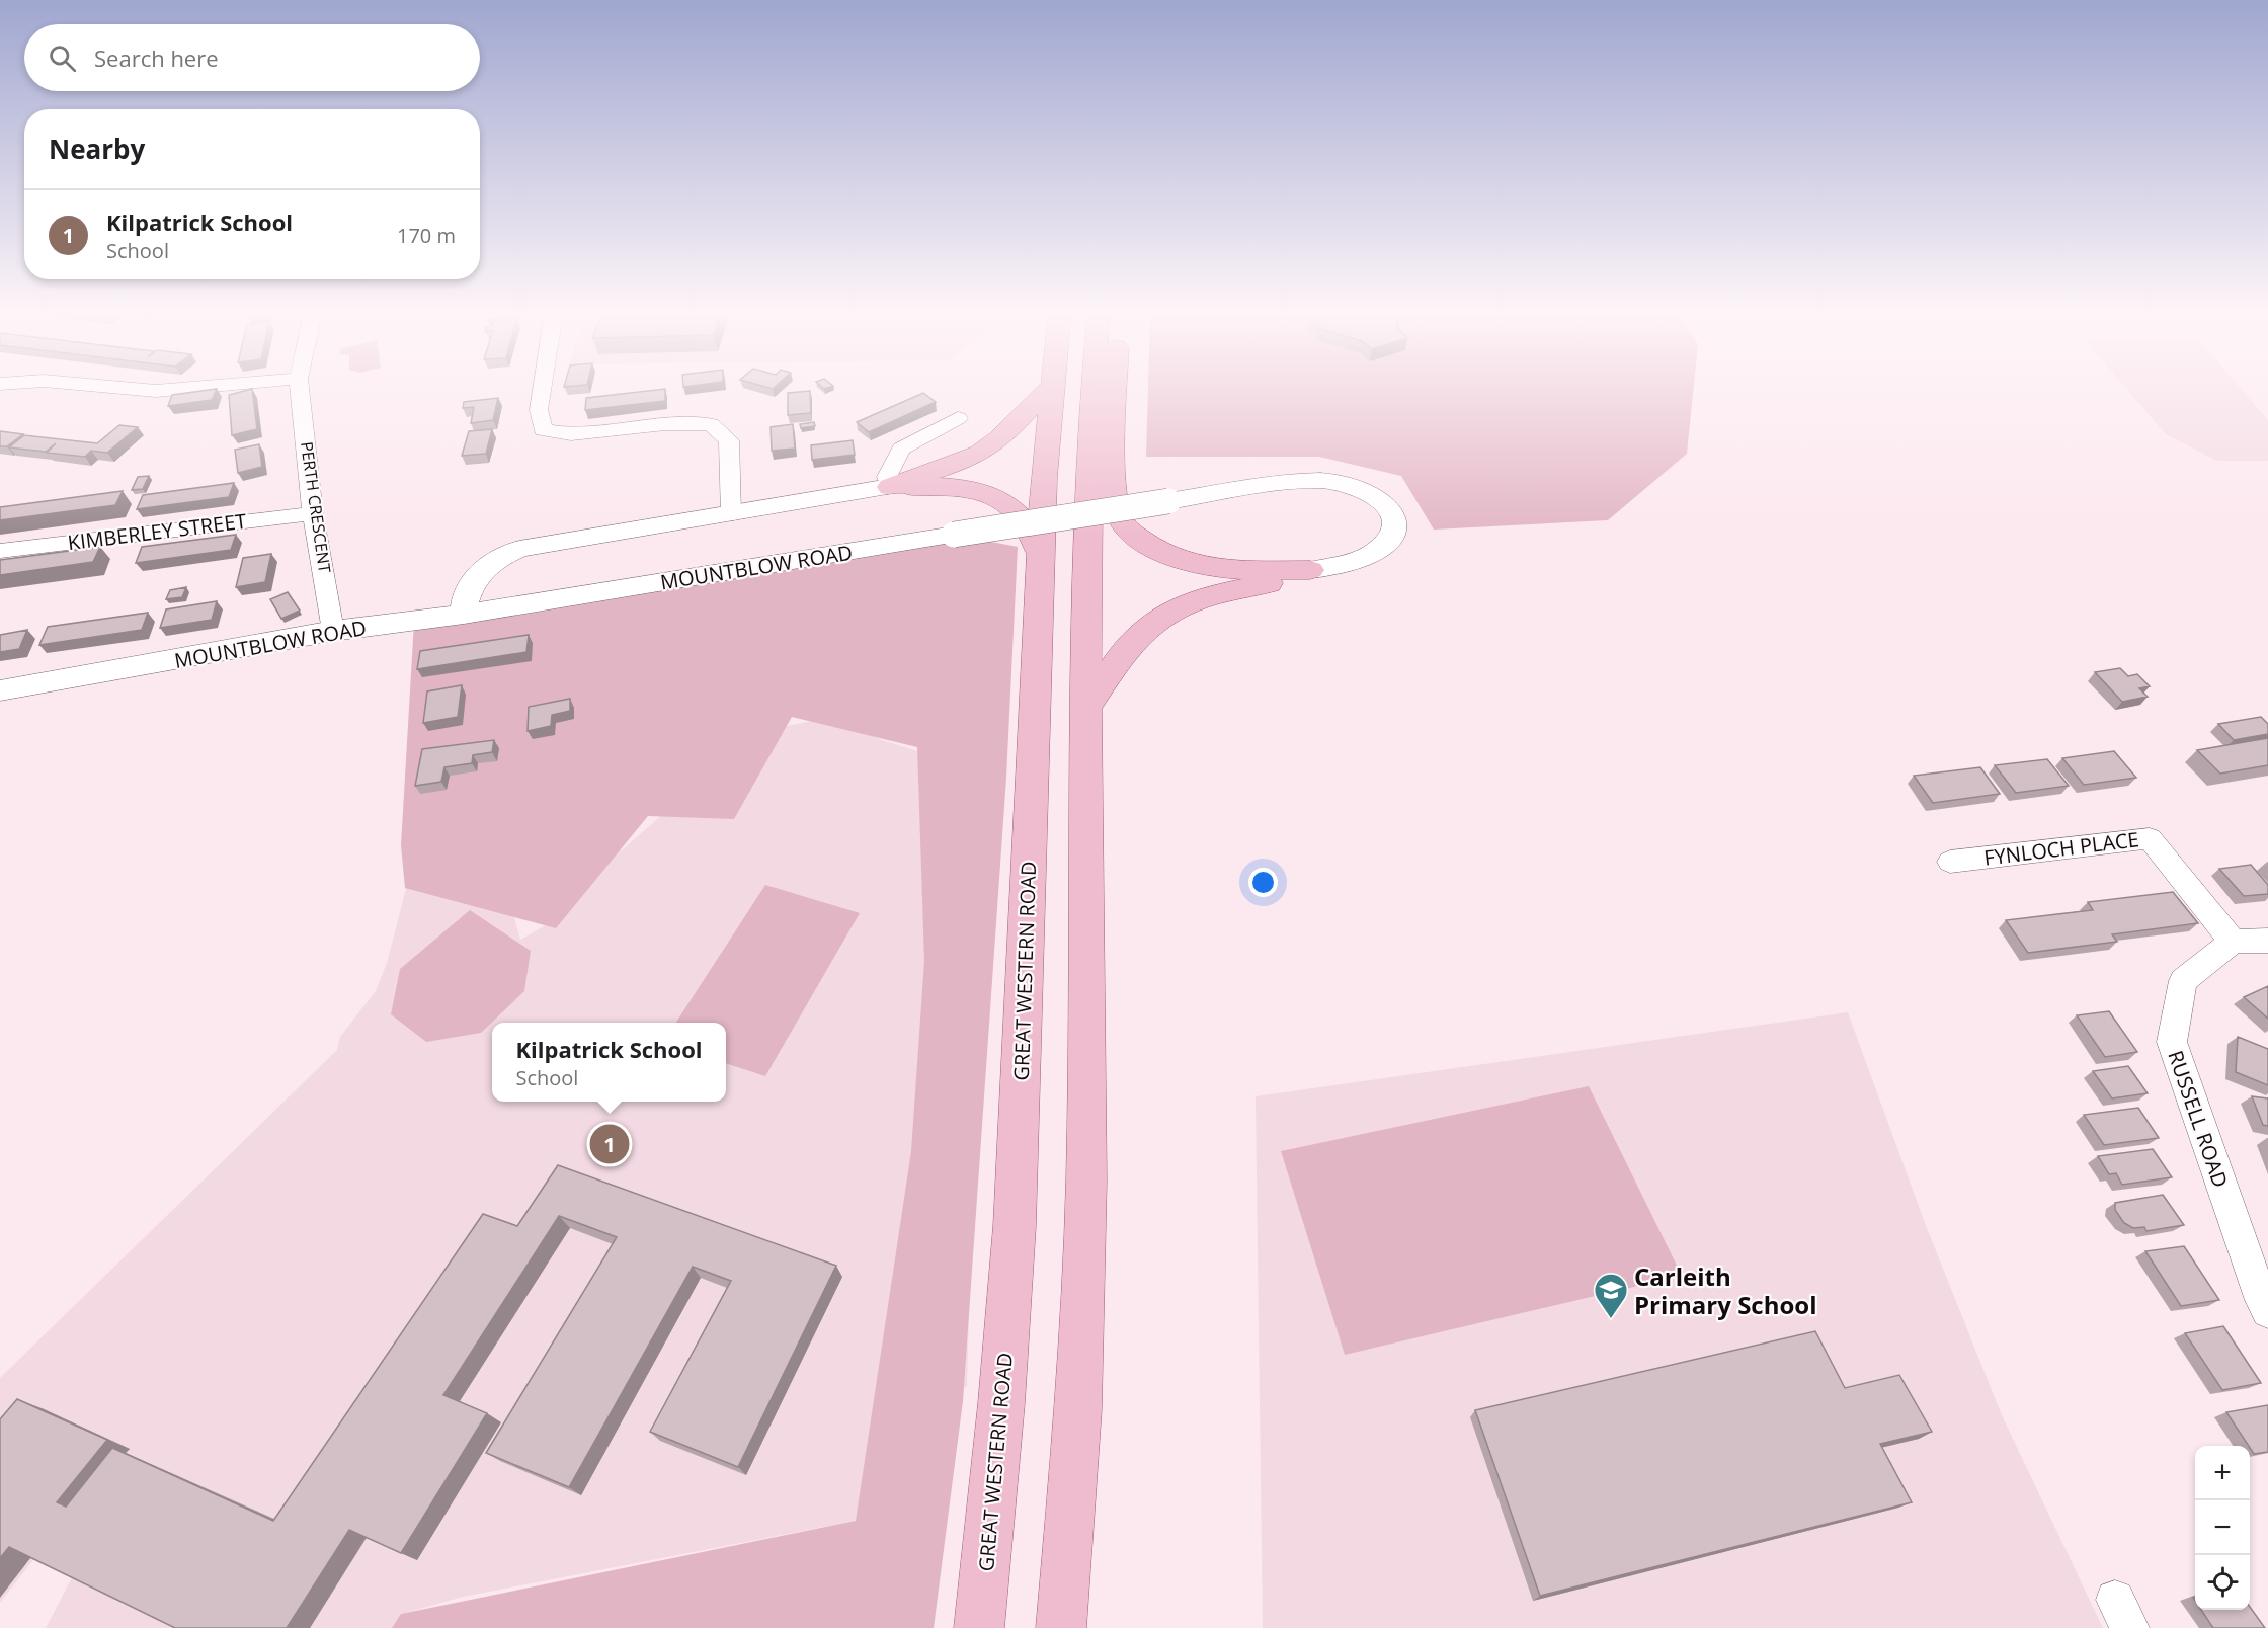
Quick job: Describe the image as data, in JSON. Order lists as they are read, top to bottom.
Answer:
{
  "streets": {
    "main road": ["GREAT WESTERN ROAD"],
    "street": [
      "PERTH CRESCENT",
      "KIMBERLEY STREET",
      "MOUNTBLOW ROAD",
      "FYNLOCH PLACE",
      "RUSSELL ROAD"
    ]
  },
  "crossings": [
    ["PERTH CRESCENT", "KIMBERLEY STREET"],
    ["PERTH CRESCENT", "MOUNTBLOW ROAD"],
    ["FYNLOCH PLACE", "RUSSELL ROAD"]
  ],
  "places": {
    "school or university": ["Carleith Primary School"]
  },
  "page": {
    "search": "Search here",
    "heading": "Nearby",
    "list": [
      {
        "mark": "1",
        "name": "Kilpatrick School",
        "note": "School",
        "value": "170 m"
      }
    ],
    "popup": ["Kilpatrick School", "School"],
    "pins": "1",
    "map_buttons": ["+", "−"]
  }
}
